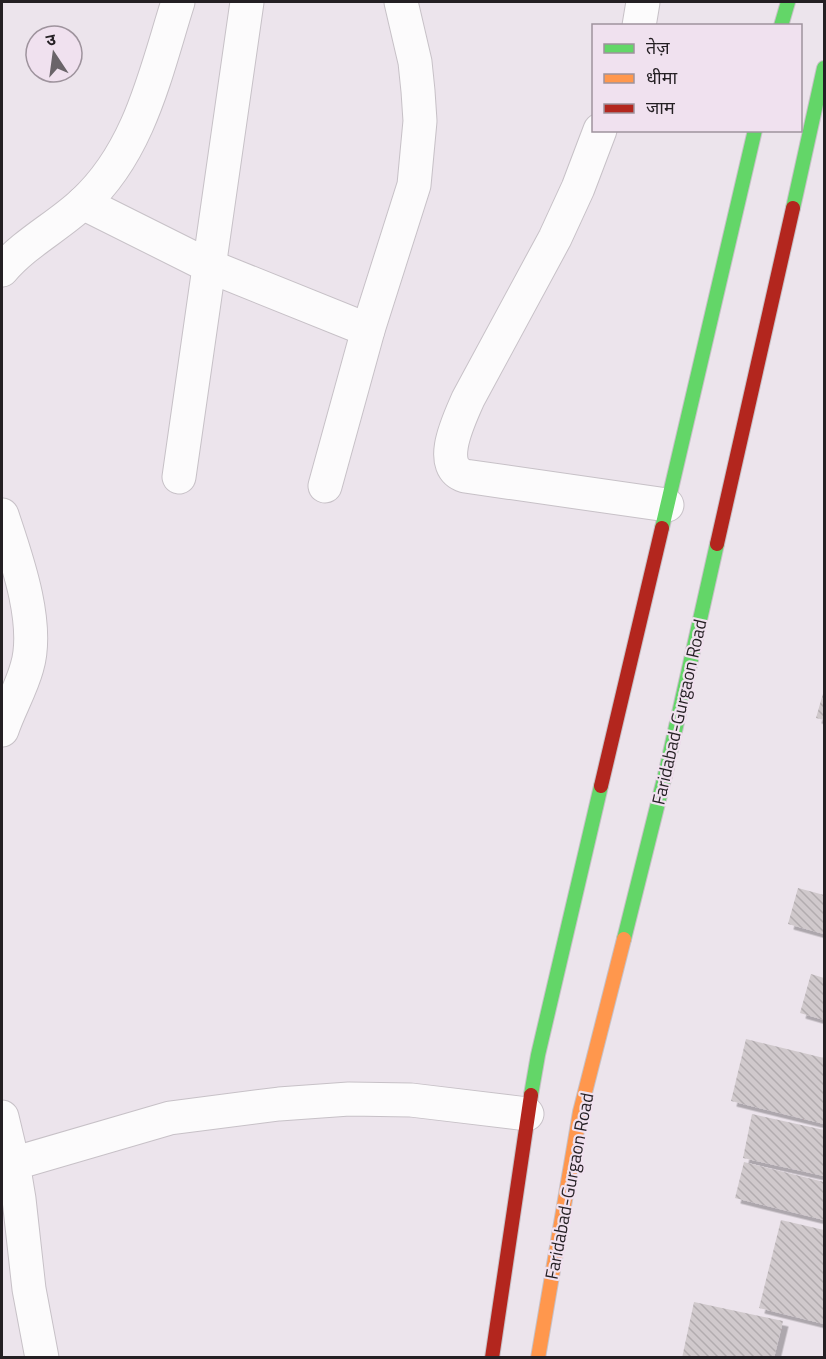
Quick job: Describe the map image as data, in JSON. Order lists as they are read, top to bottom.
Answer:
{
  "streets": {
    "main road": ["Faridabad-Gurgaon Road"]
  },
  "legend": ["तेज़", "धीमा", "जाम"],
  "north": "top"
}
